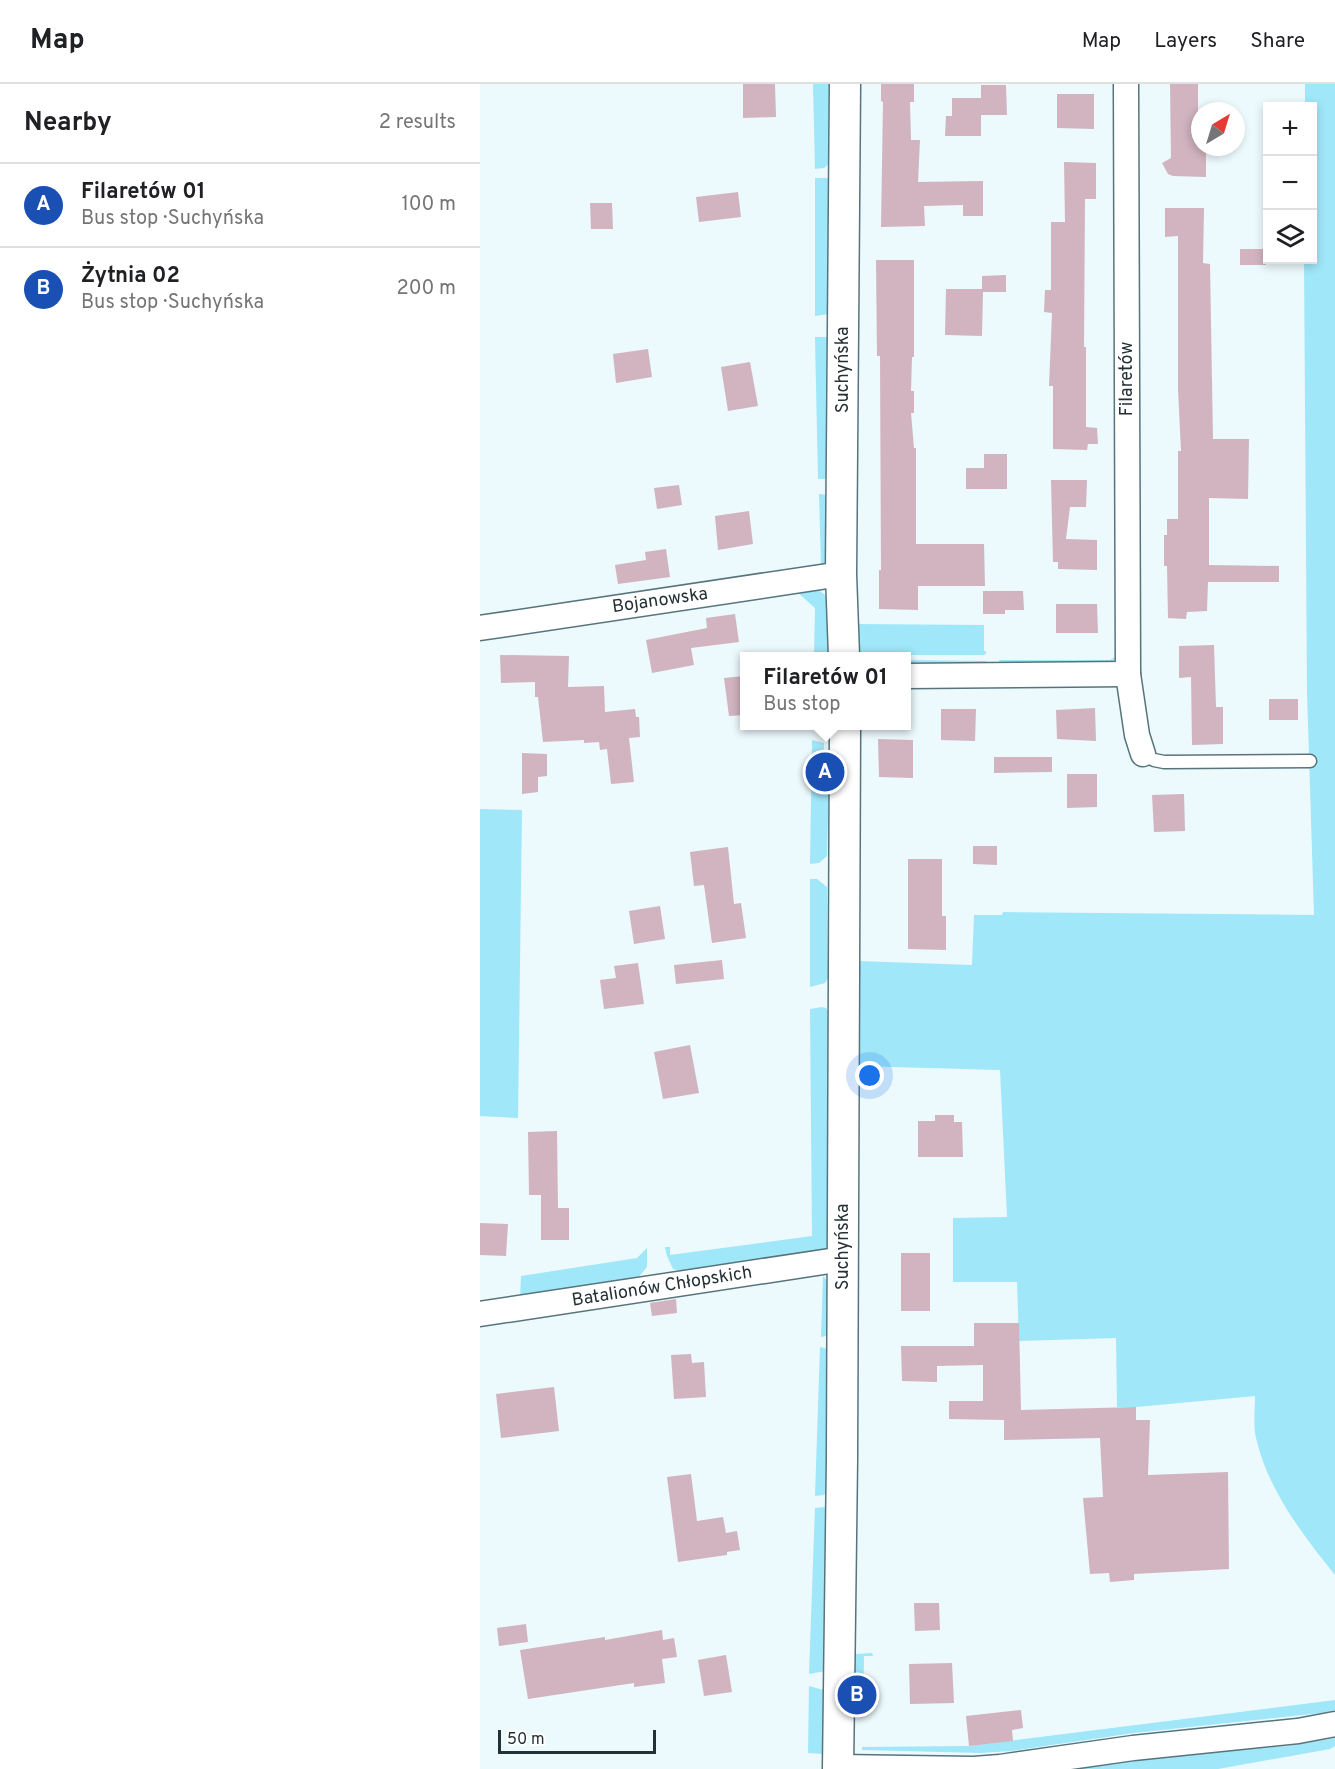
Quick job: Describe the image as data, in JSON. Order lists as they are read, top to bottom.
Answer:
{
  "streets": {
    "street": [
      "Suchyńska",
      "Filaretów",
      "Bojanowska",
      "Batalionów Chłopskich"
    ]
  },
  "crossings": [
    ["Suchyńska", "Bojanowska"],
    ["Suchyńska", "Batalionów Chłopskich"]
  ],
  "scale_bar": "50 m",
  "north": "top right",
  "page": {
    "header": "Map",
    "nav": ["Map", "Layers", "Share"],
    "heading": ["Nearby", "2 results"],
    "map_buttons": ["+", "−"],
    "list": [
      {
        "mark": "A",
        "name": "Filaretów 01",
        "note": "Bus stop · Suchyńska",
        "value": "100 m"
      },
      {
        "mark": "B",
        "name": "Żytnia 02",
        "note": "Bus stop · Suchyńska",
        "value": "200 m"
      }
    ],
    "popup": ["Filaretów 01", "Bus stop"],
    "pins": ["A", "B"],
    "scale": "50 m"
  }
}
